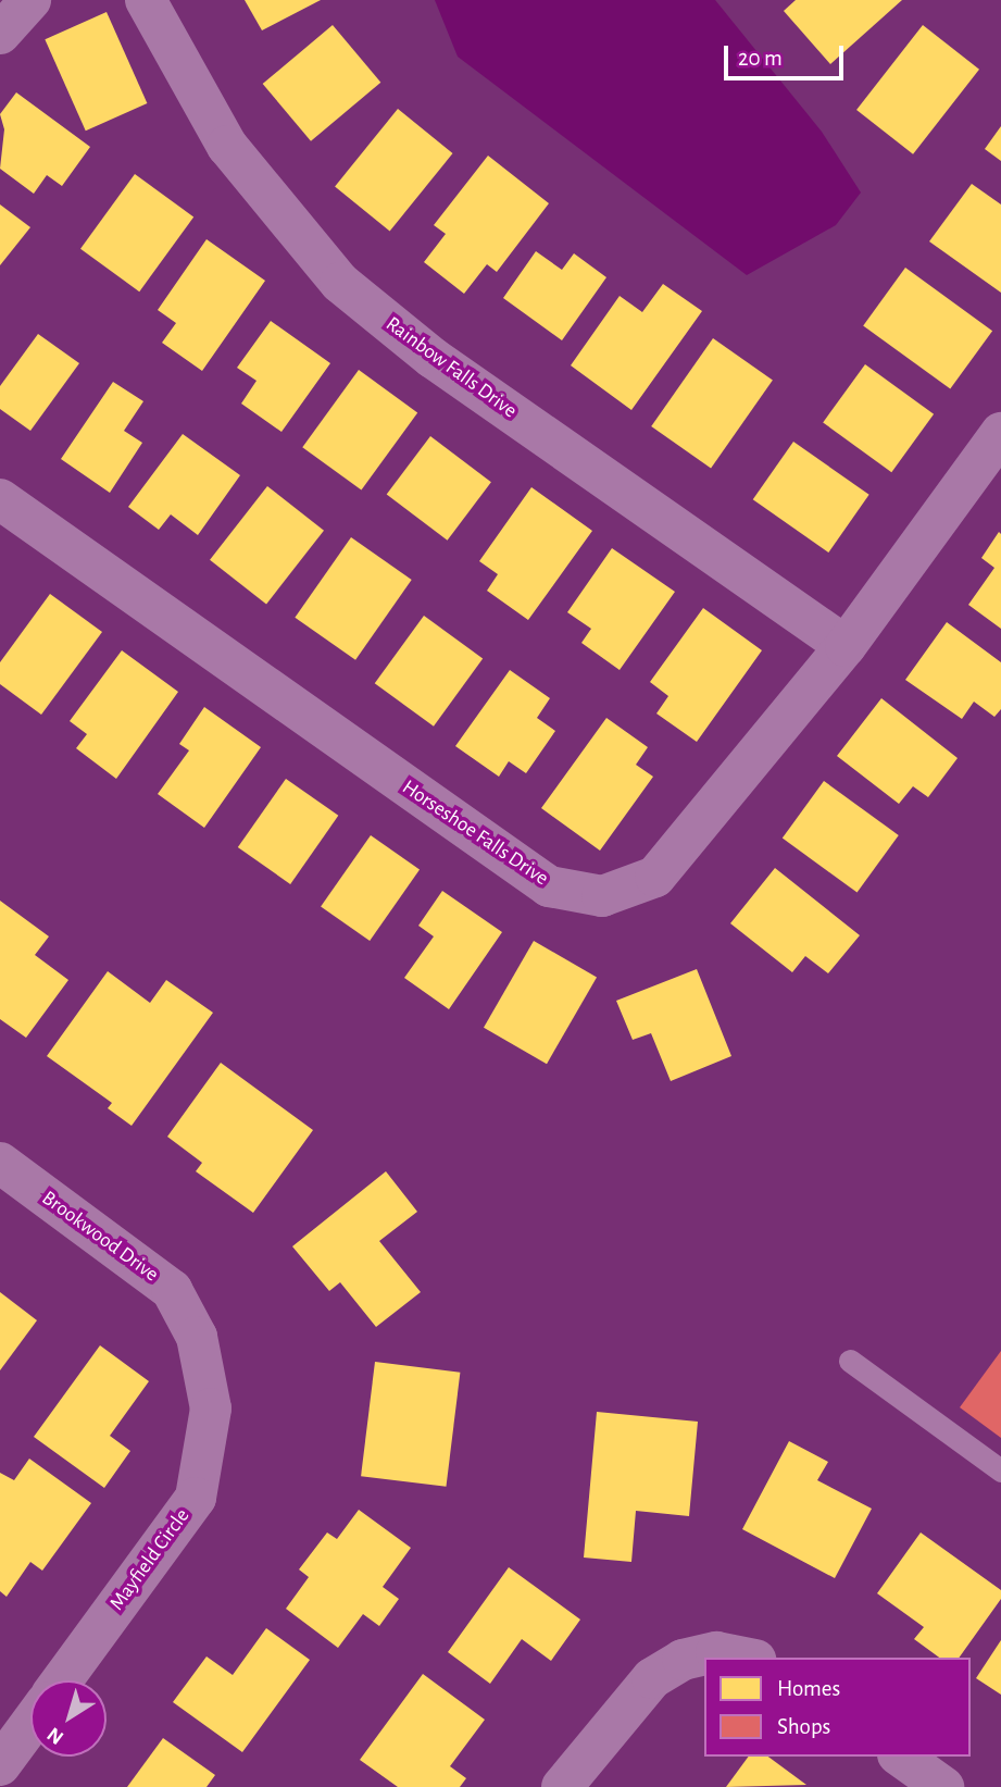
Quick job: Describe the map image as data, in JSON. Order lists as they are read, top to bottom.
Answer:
{
  "streets": {
    "street": [
      "Rainbow Falls Drive",
      "Horseshoe Falls Drive",
      "Brookwood Drive",
      "Mayfield Circle"
    ]
  },
  "crossings": [
    ["Rainbow Falls Drive", "Horseshoe Falls Drive"],
    ["Brookwood Drive", "Mayfield Circle"]
  ],
  "legend": ["Homes", "Shops"],
  "scale_bar": "20 m",
  "north": "bottom left"
}
